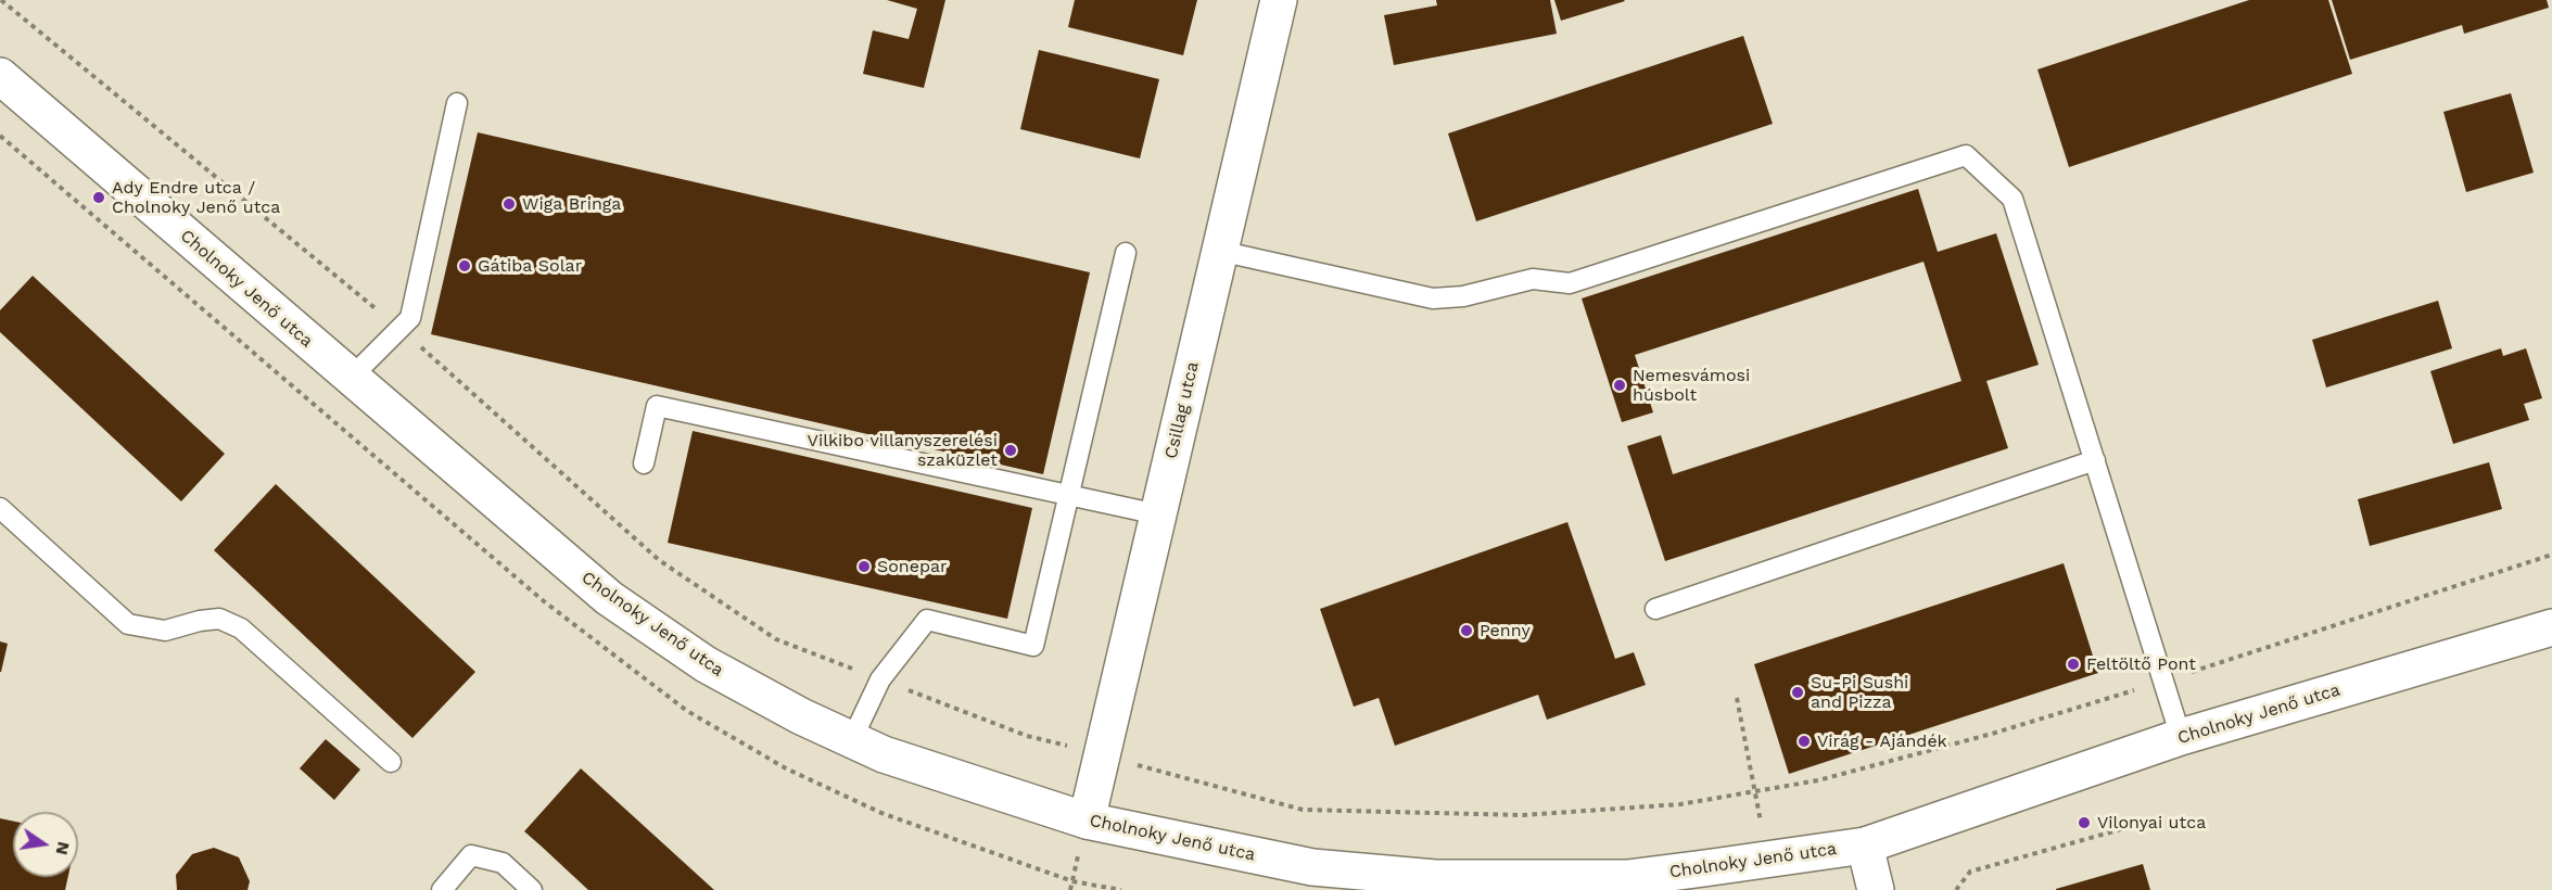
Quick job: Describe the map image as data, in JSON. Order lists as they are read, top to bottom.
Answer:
{
  "streets": {
    "street": ["Cholnoky Jenő utca", "Csillag utca"]
  },
  "crossings": [
    ["Cholnoky Jenő utca", "Csillag utca"]
  ],
  "places": [
    "Ady Endre utca / Cholnoky Jenő utca",
    "Wiga Bringa",
    "Gátiba Solar",
    "Nemesvámosi húsbolt",
    "Vilkibo villanyszerelési szaküzlet",
    "Sonepar",
    "Penny",
    "Feltöltő Pont",
    "Su-Pi Sushi and Pizza",
    "Virág - Ajándék",
    "Vilonyai utca"
  ],
  "north": "right"
}
